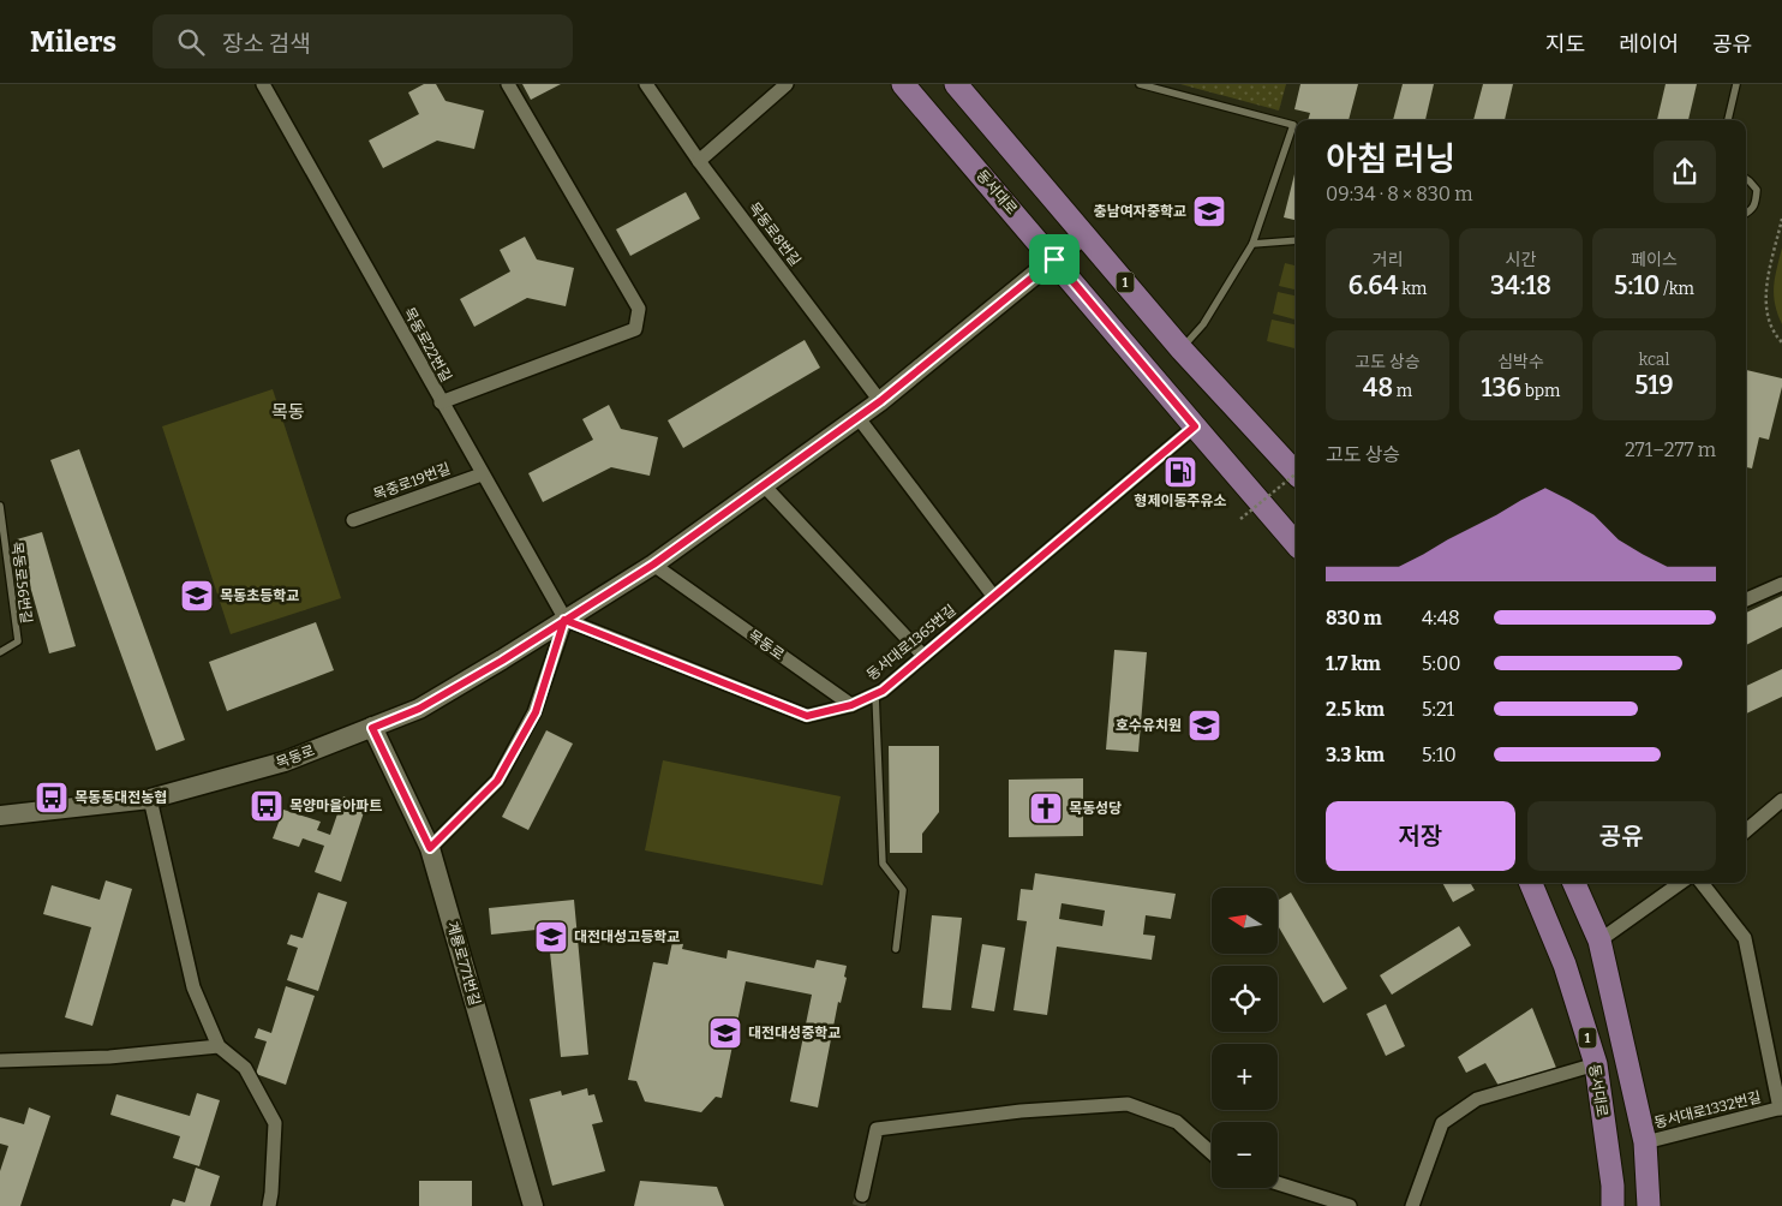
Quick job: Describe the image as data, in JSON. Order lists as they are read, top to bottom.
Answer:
{
  "streets": {
    "main road": [
      "동서대로",
      "1",
      "목동로",
      "계룡로771번길"
    ],
    "street": [
      "목동로8번길",
      "목동로22번길",
      "목중로19번길",
      "동서대로1365번길",
      "동서대로1332번길"
    ],
    "lane": ["목동로56번길"]
  },
  "crossings": [
    ["동서대로", "동서대로1365번길"],
    ["동서대로", "목동로"],
    ["목동로8번길", "목동로"],
    ["1", "목동로"],
    ["목동로22번길", "목중로19번길"],
    ["목동로22번길", "동서대로1365번길"],
    ["목동로22번길", "목동로"],
    ["동서대로1365번길", "목동로"],
    ["목동로", "계룡로771번길"]
  ],
  "districts": ["목동"],
  "places": {
    "school or university": [
      "충남여자중학교",
      "목동초등학교",
      "호수유치원",
      "대전대성고등학교",
      "대전대성중학교"
    ],
    "fuel station": ["형제이동주유소"],
    "bus stop": ["목동동대전농협", "목양마을아파트"],
    "church": ["목동성당"]
  },
  "north": "left",
  "page": {
    "header": "Milers",
    "search": "장소 검색",
    "nav": ["지도", "레이어", "공유"],
    "heading": ["아침 러닝", "09:34 · 8 × 830 m"],
    "stats": [
      ["거리", "6.64 km"],
      ["시간", "34:18"],
      ["페이스", "5:10 /km"],
      ["고도 상승", "48 m"],
      ["심박수", "136 bpm"],
      ["kcal", "519"]
    ],
    "chart": ["고도 상승", "271–277 m"],
    "list": [
      {
        "name": "830 m",
        "note": "4:48"
      },
      {
        "name": "1.7 km",
        "note": "5:00"
      },
      {
        "name": "2.5 km",
        "note": "5:21"
      },
      {
        "name": "3.3 km",
        "note": "5:10"
      }
    ],
    "buttons": ["저장", "공유"],
    "map_buttons": ["+", "−"]
  }
}
